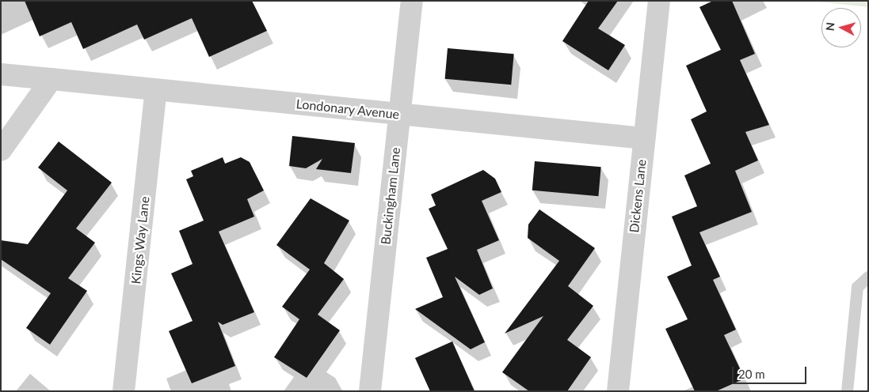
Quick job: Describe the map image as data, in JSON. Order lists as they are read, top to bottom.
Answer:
{
  "streets": {
    "street": [
      "Londonary Avenue",
      "Buckingham Lane",
      "Dickens Lane",
      "Kings Way Lane"
    ]
  },
  "crossings": [
    ["Londonary Avenue", "Buckingham Lane"],
    ["Londonary Avenue", "Dickens Lane"],
    ["Londonary Avenue", "Kings Way Lane"]
  ],
  "scale_bar": "20 m",
  "north": "left"
}
